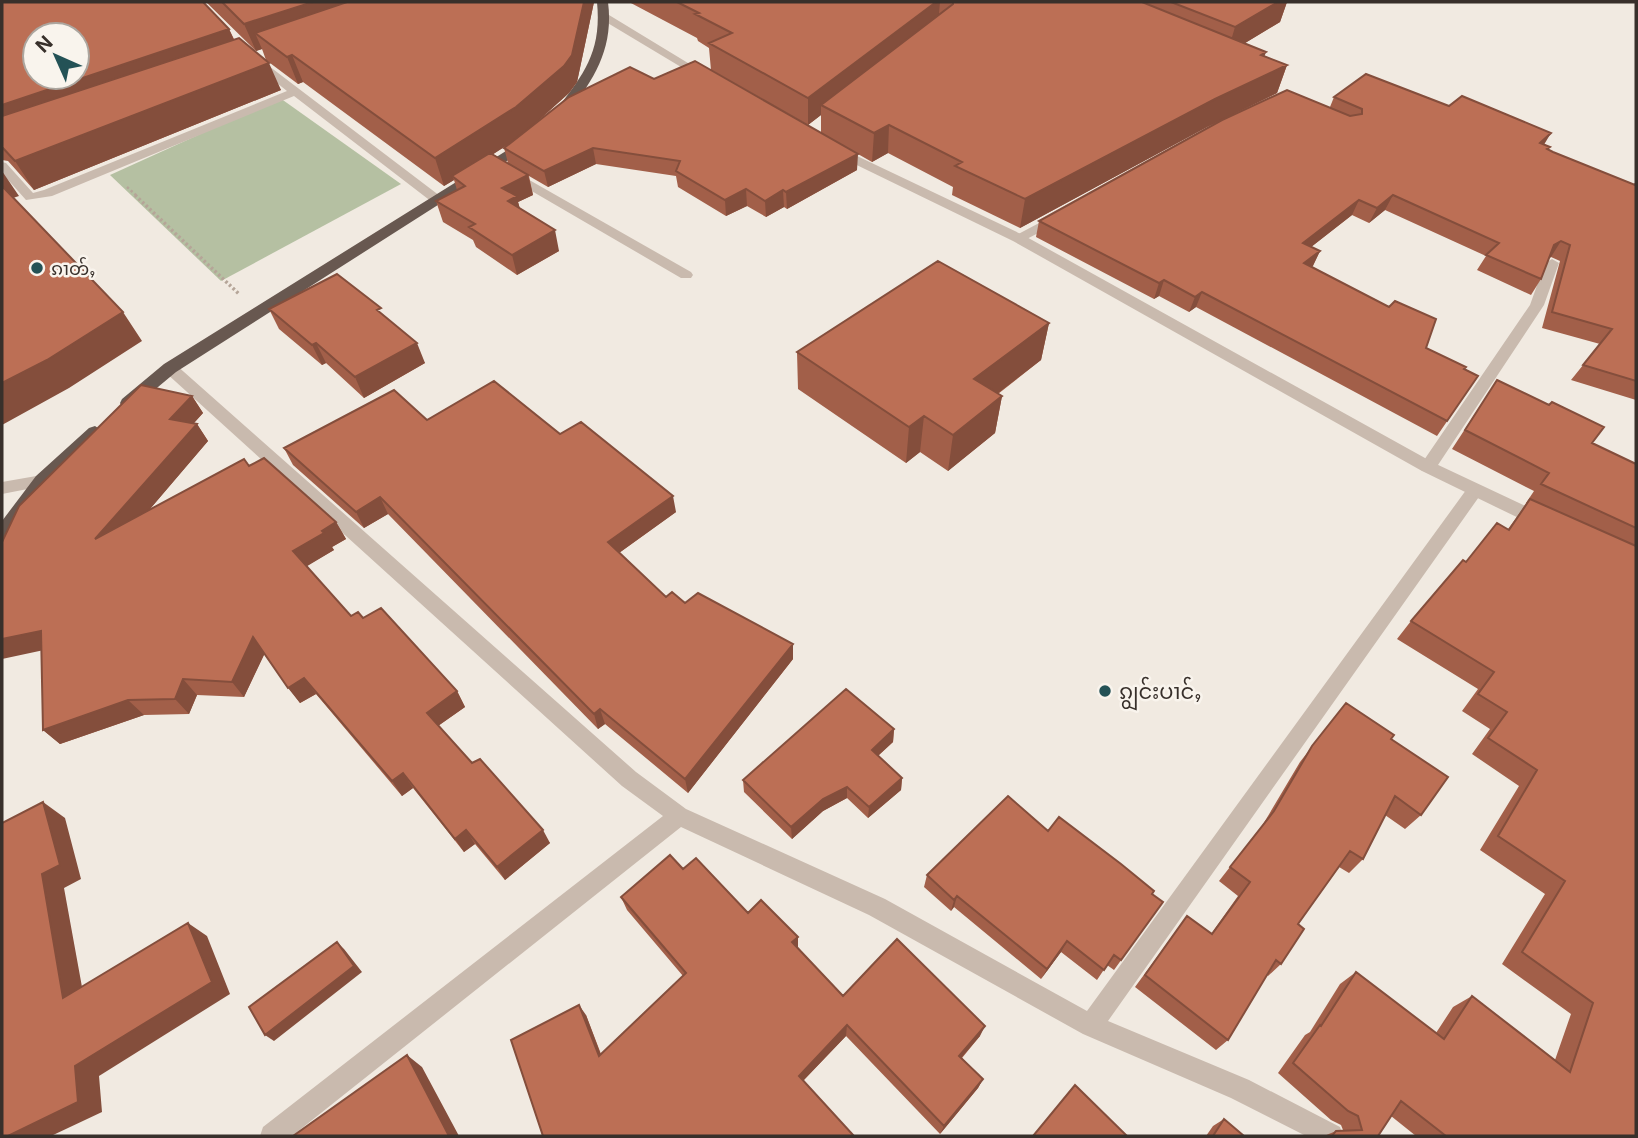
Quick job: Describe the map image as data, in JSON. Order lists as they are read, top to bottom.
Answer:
{
  "places": ["ၵၢတ်ႇ", "ၵျွင်းပၢင်ႇ"],
  "north": "top left"
}
